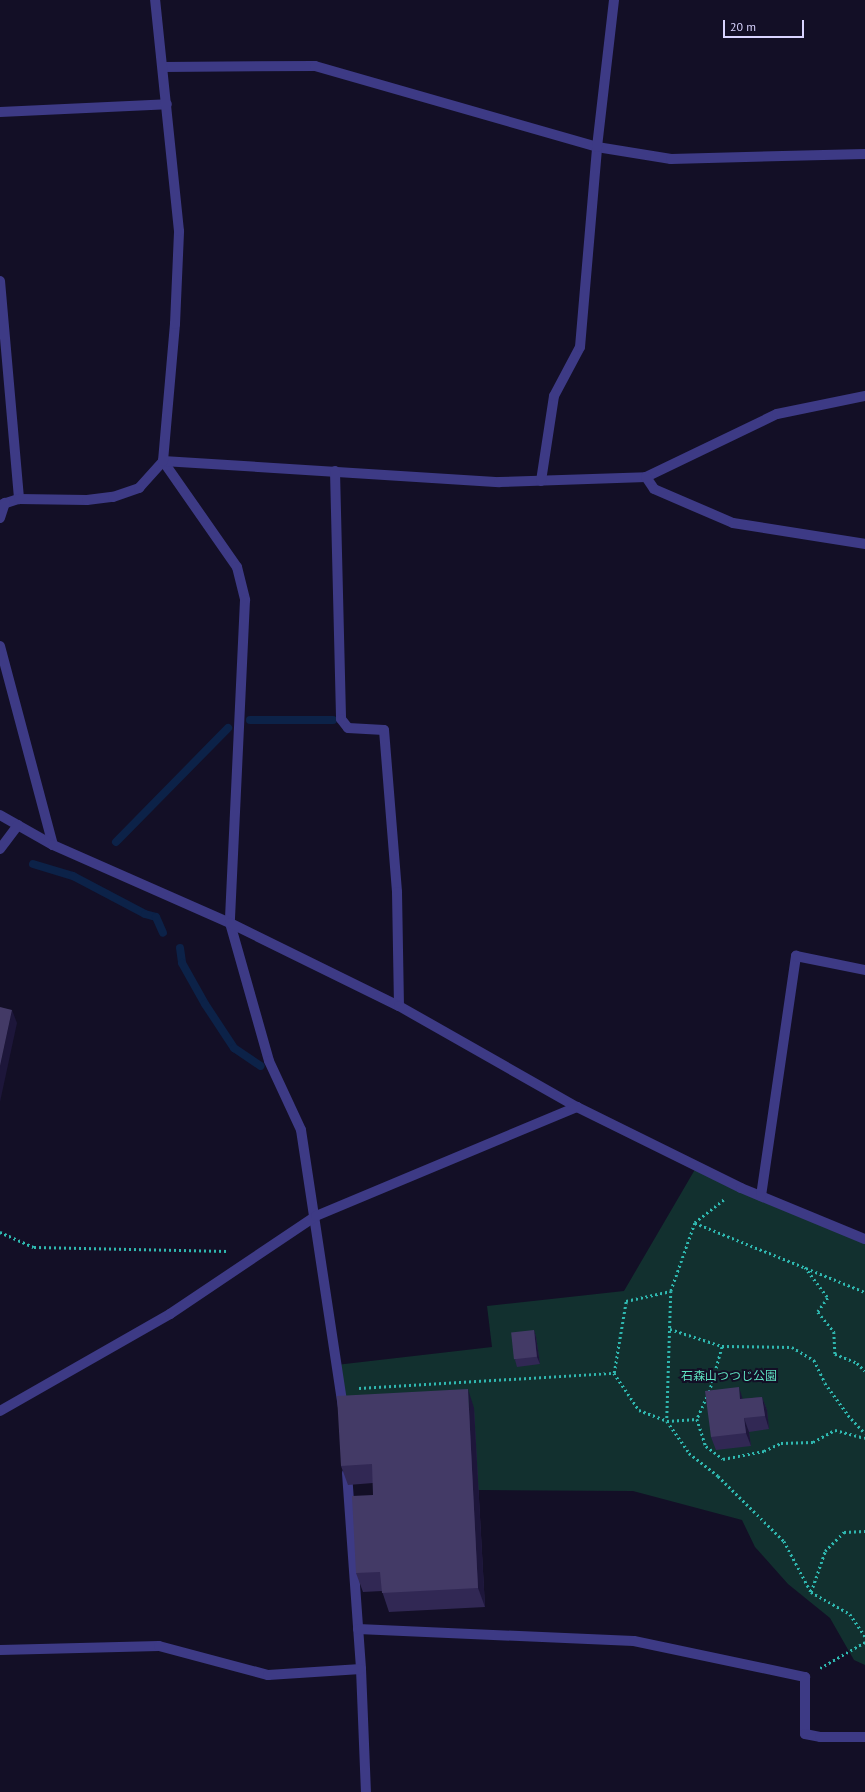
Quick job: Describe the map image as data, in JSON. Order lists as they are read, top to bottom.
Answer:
{
  "parks": ["石森山つつじ公園"],
  "scale_bar": "20 m"
}
